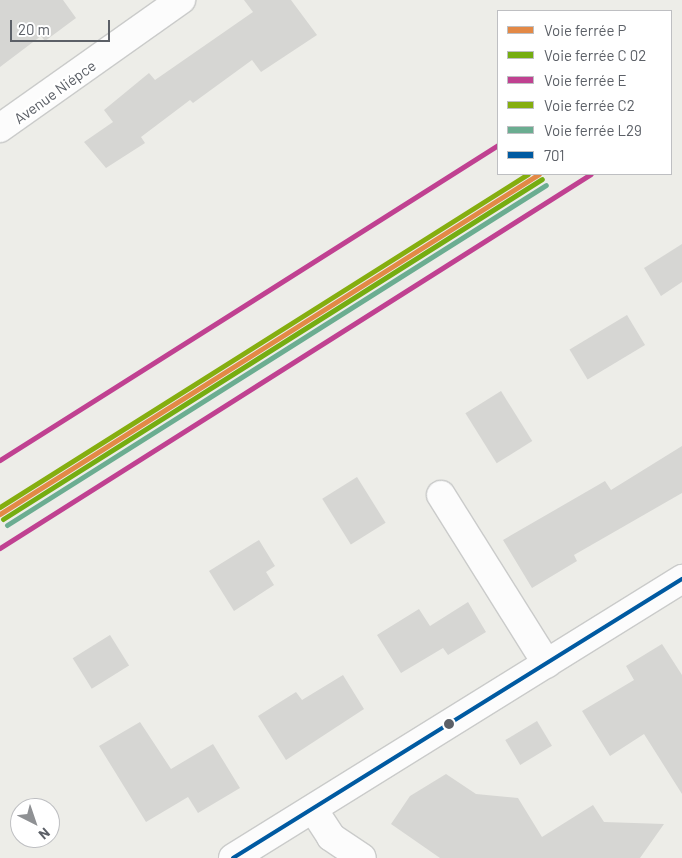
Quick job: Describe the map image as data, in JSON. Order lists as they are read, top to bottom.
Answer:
{
  "streets": {
    "street": ["Avenue Niépce"]
  },
  "lines": [
    "rail line E",
    "rail line P",
    "rail line C2",
    "rail line L29",
    "transit line 701"
  ],
  "legend": [
    "Voie ferrée P",
    "Voie ferrée C 02",
    "Voie ferrée E",
    "Voie ferrée C2",
    "Voie ferrée L29",
    "701"
  ],
  "scale_bar": "20 m",
  "north": "bottom right"
}
